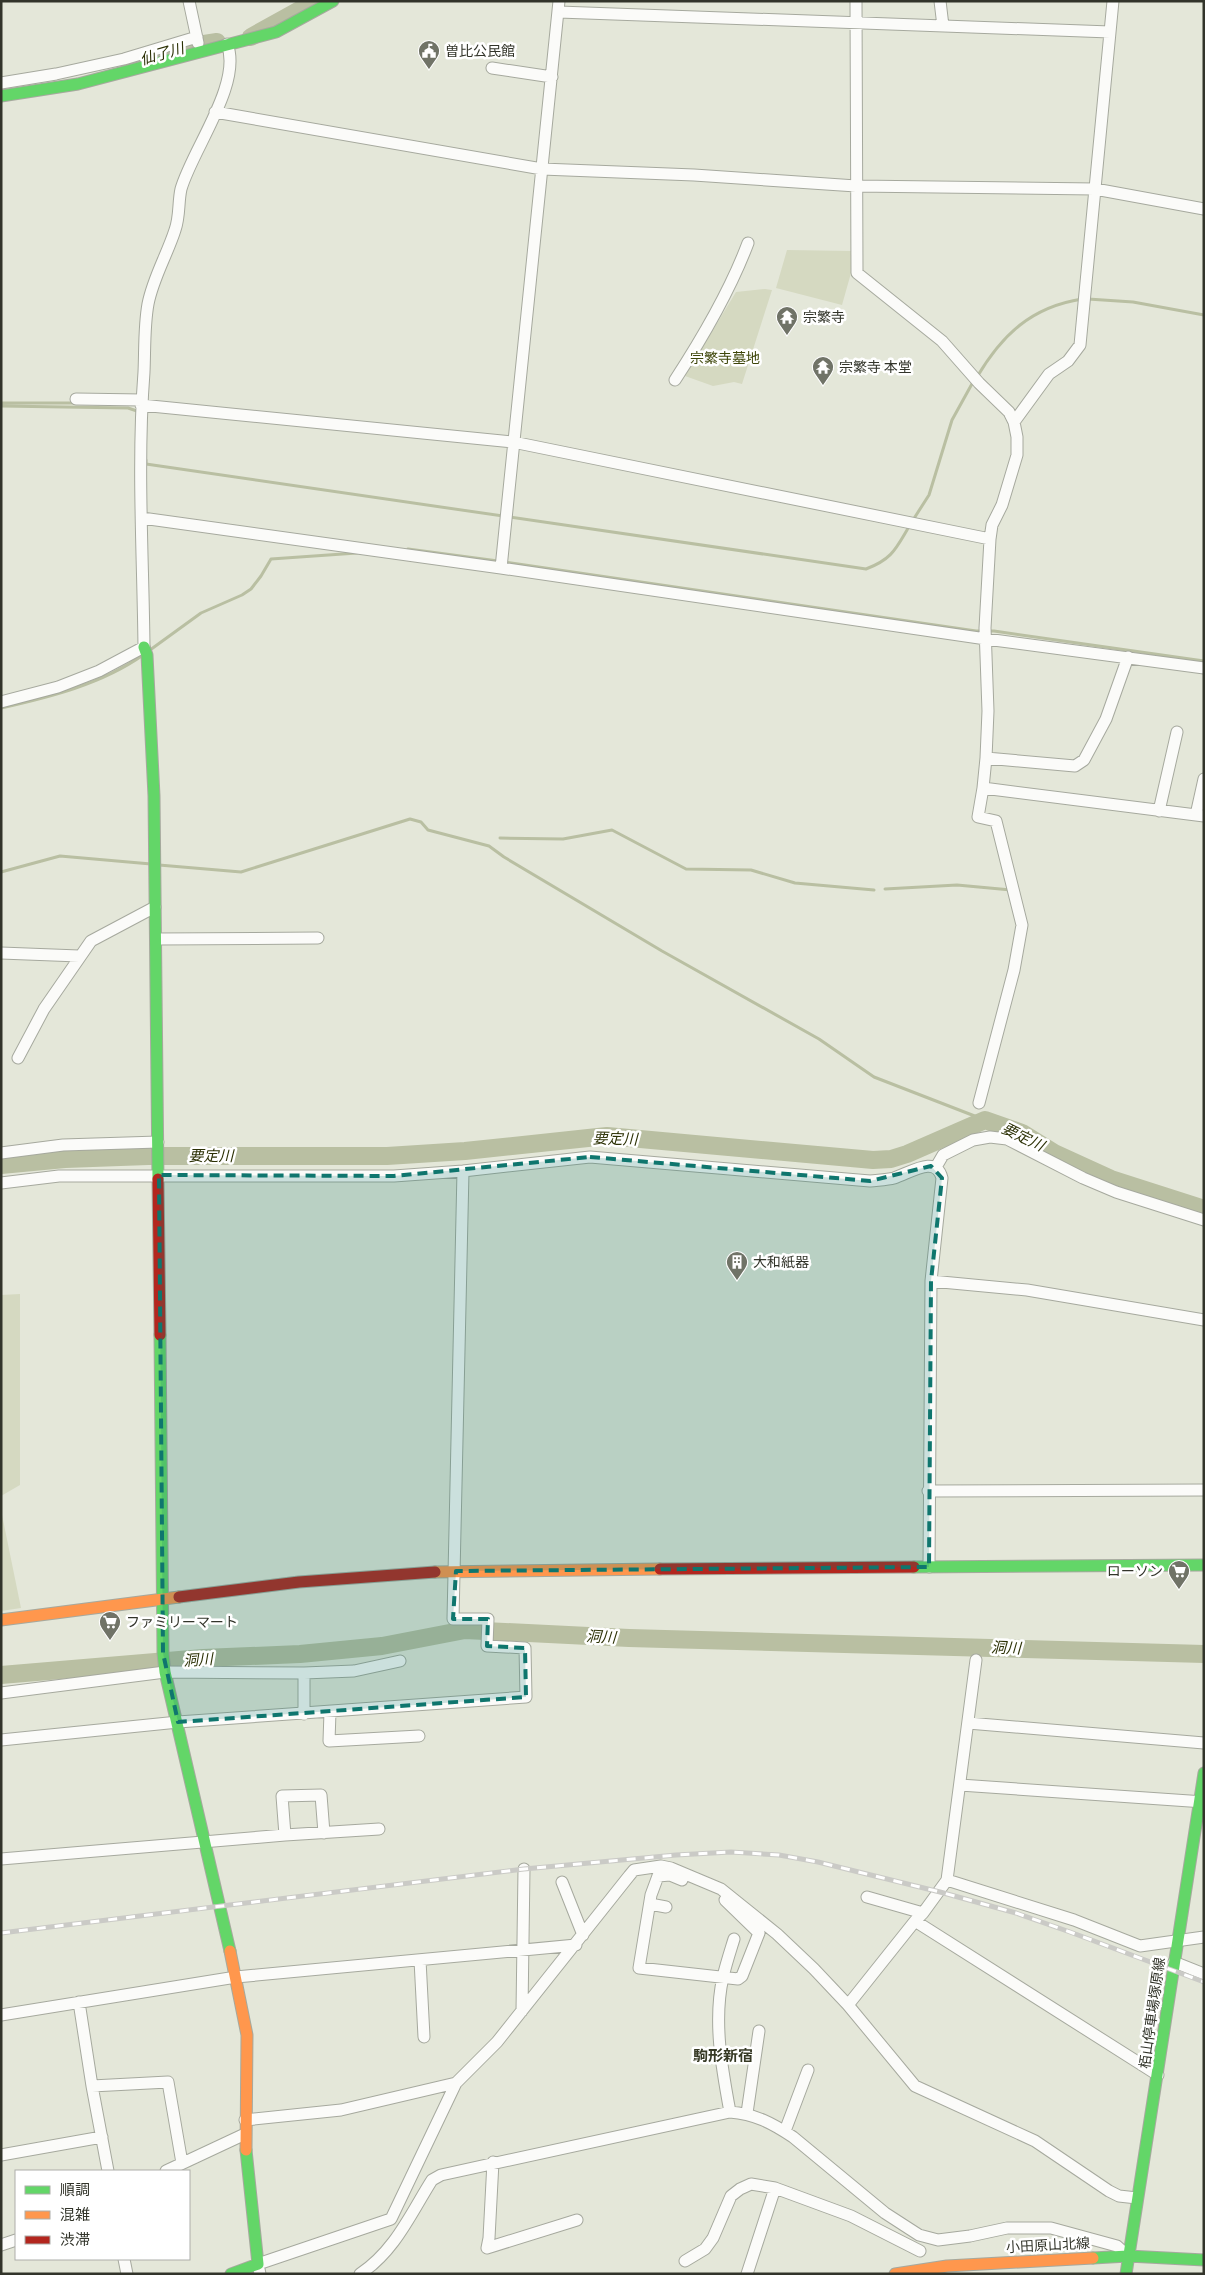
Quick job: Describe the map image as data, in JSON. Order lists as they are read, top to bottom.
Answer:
{
  "streets": {
    "street": ["栢山停車場塚原線", "小田原山北線"]
  },
  "crossings": [
    ["栢山停車場塚原線", "小田原山北線"]
  ],
  "districts": ["駒形新宿"],
  "water": ["仙了川", "要定川", "洞川"],
  "parks": ["宗繁寺墓地"],
  "places": {
    "public building": ["曽比公民館"],
    "temple": ["宗繁寺", "宗繁寺 本堂"],
    "building": ["大和紙器"],
    "supermarket": ["ローソン", "ファミリーマート"]
  },
  "legend": ["順調", "混雑", "渋滞"]
}
